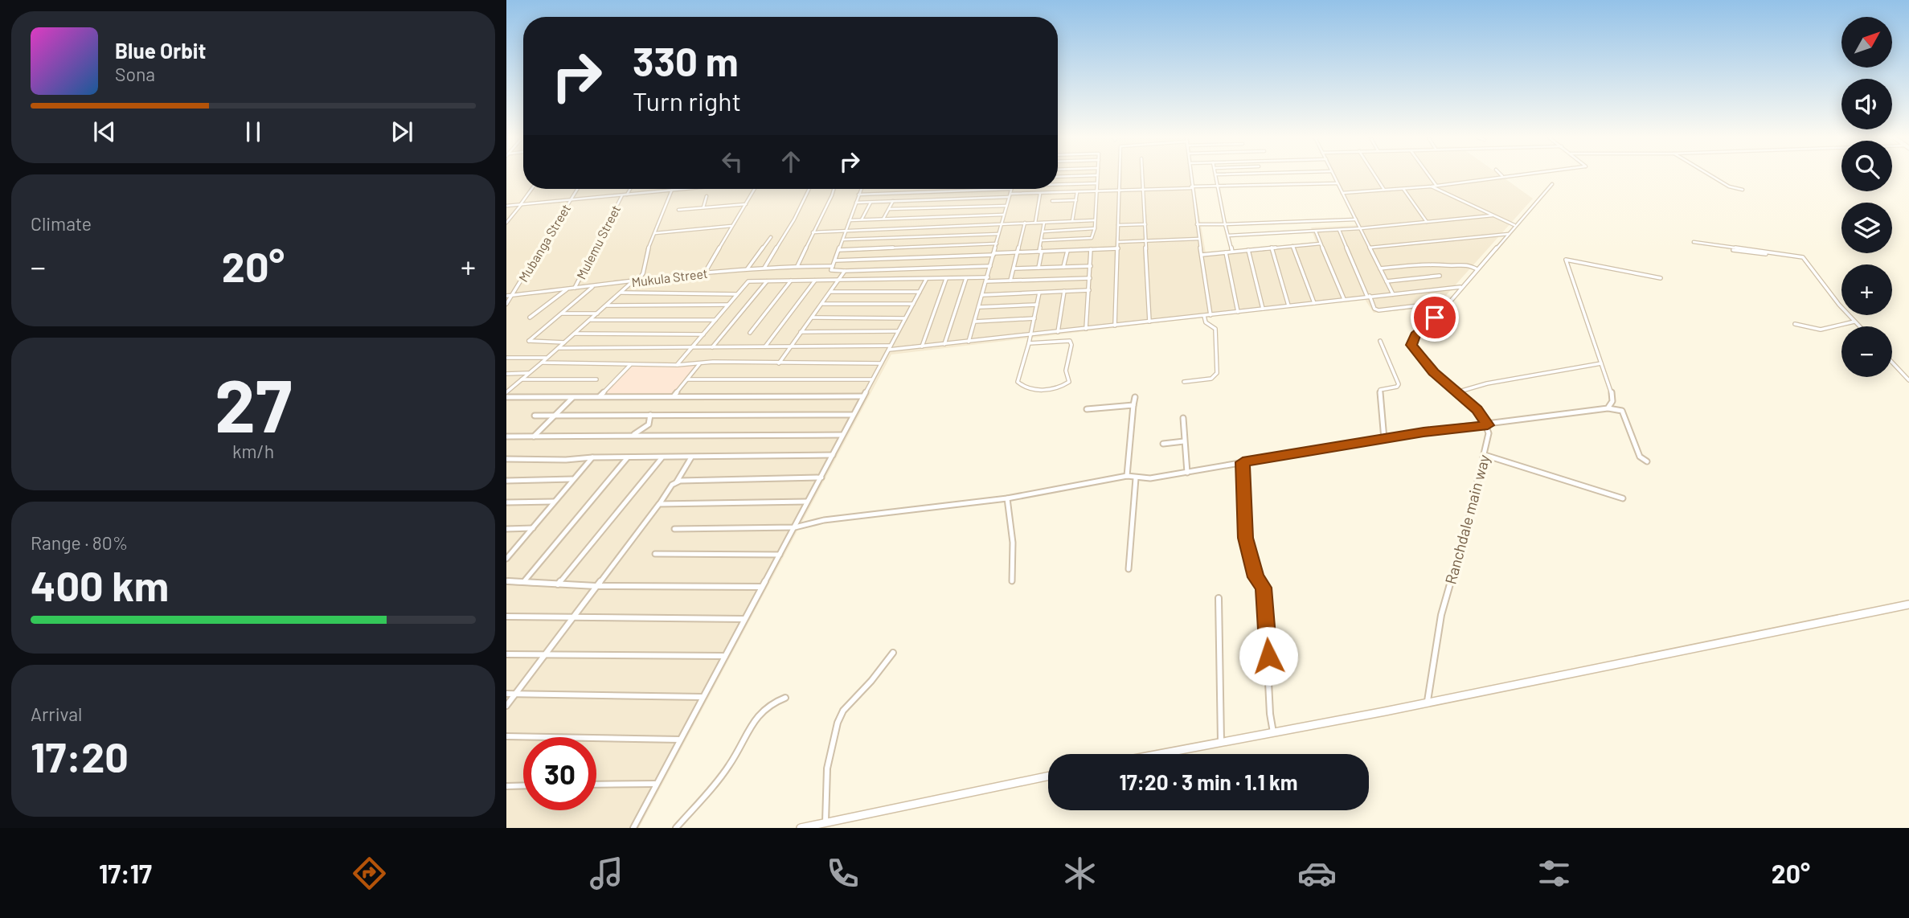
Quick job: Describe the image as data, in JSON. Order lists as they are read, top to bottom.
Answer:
{
  "streets": {
    "street": [
      "Mulemu Street",
      "Mubanga Street",
      "Mukula Street",
      "Ranchdale main way"
    ]
  },
  "crossings": [
    ["Mulemu Street", "Mukula Street"],
    ["Mubanga Street", "Mukula Street"]
  ],
  "north": "top right",
  "page": {
    "map_buttons": ["+", "−"],
    "turn": ["330 m", "Turn right"],
    "song": ["Blue Orbit", "Sona"],
    "tile": [
      "Climate",
      ["27", "km/h"],
      ["Range · 80%", "400 km"],
      ["Arrival", "17:20"]
    ],
    "heat": ["−", "20°", "+"],
    "limit": "30",
    "trip": "17:20 · 3 min · 1.1 km",
    "tabs": ["17:17", "20°"]
  }
}
